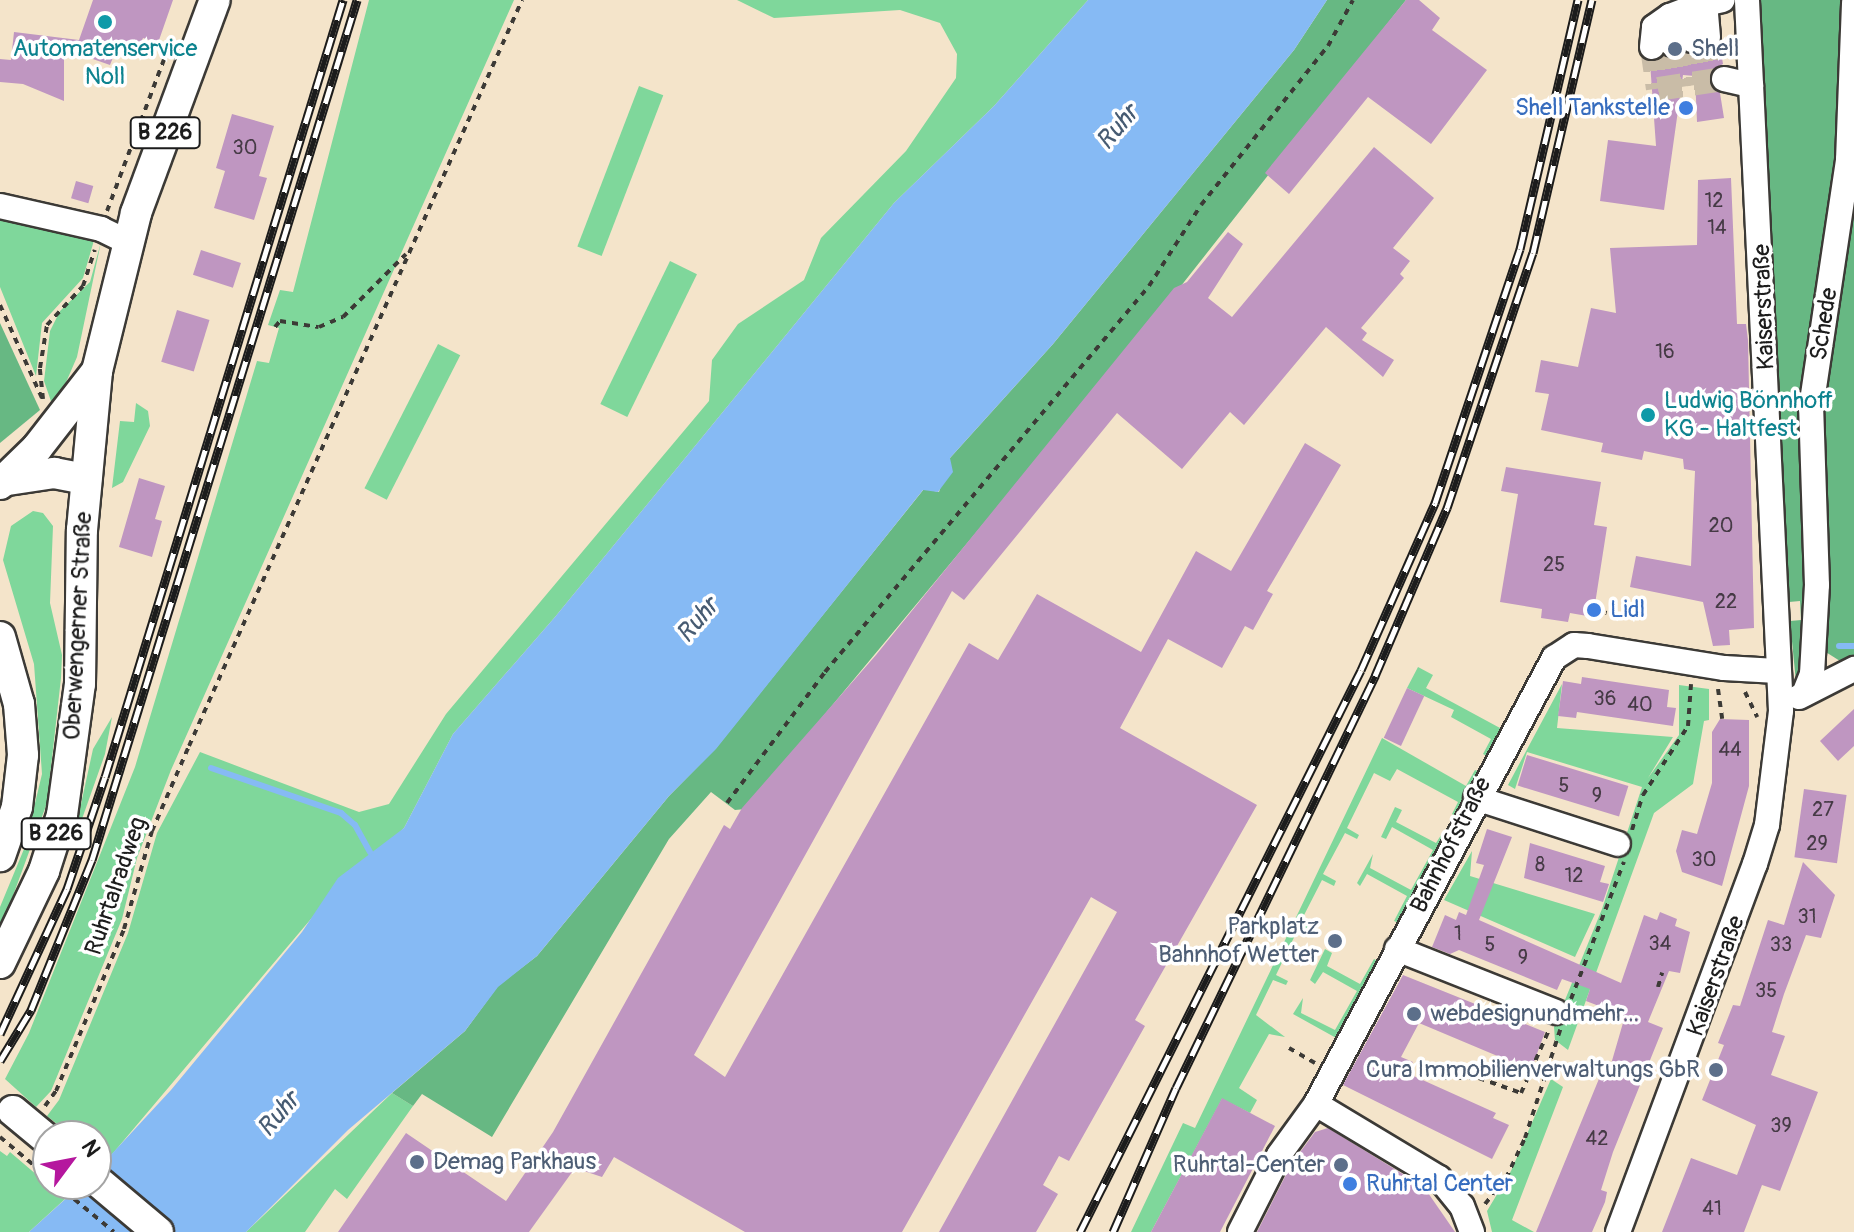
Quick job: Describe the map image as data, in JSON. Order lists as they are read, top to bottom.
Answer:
{
  "streets": {
    "main road": ["B 226", "Oberwengerner Straße"],
    "street": ["Kaiserstraße", "Schede", "Bahnhofstraße"],
    "path": ["Ruhrtalradweg"]
  },
  "crossings": [
    ["B 226", "Oberwengerner Straße"],
    ["Kaiserstraße", "Bahnhofstraße"]
  ],
  "water": ["Ruhr"],
  "places": [
    "Automatenservice Noll",
    "Shell",
    "Shell Tankstelle",
    "Ludwig Bönnhoff KG - Haltfest",
    "Lidl",
    "Parkplatz Bahnhof Wetter",
    "webdesignundmehr...",
    "Cura Immobilienverwaltungs GbR",
    "Demag Parkhaus",
    "Ruhrtal-Center",
    "Ruhrtal Center"
  ],
  "house_numbers": [
    "30",
    "12",
    "14",
    "16",
    "20",
    "25",
    "22",
    "36",
    "40",
    "44",
    "5",
    "9",
    "27",
    "29",
    "30",
    "8",
    "12",
    "31",
    "1",
    "34",
    "5",
    "33",
    "9",
    "35",
    "39",
    "42",
    "41"
  ],
  "north": "top right"
}
